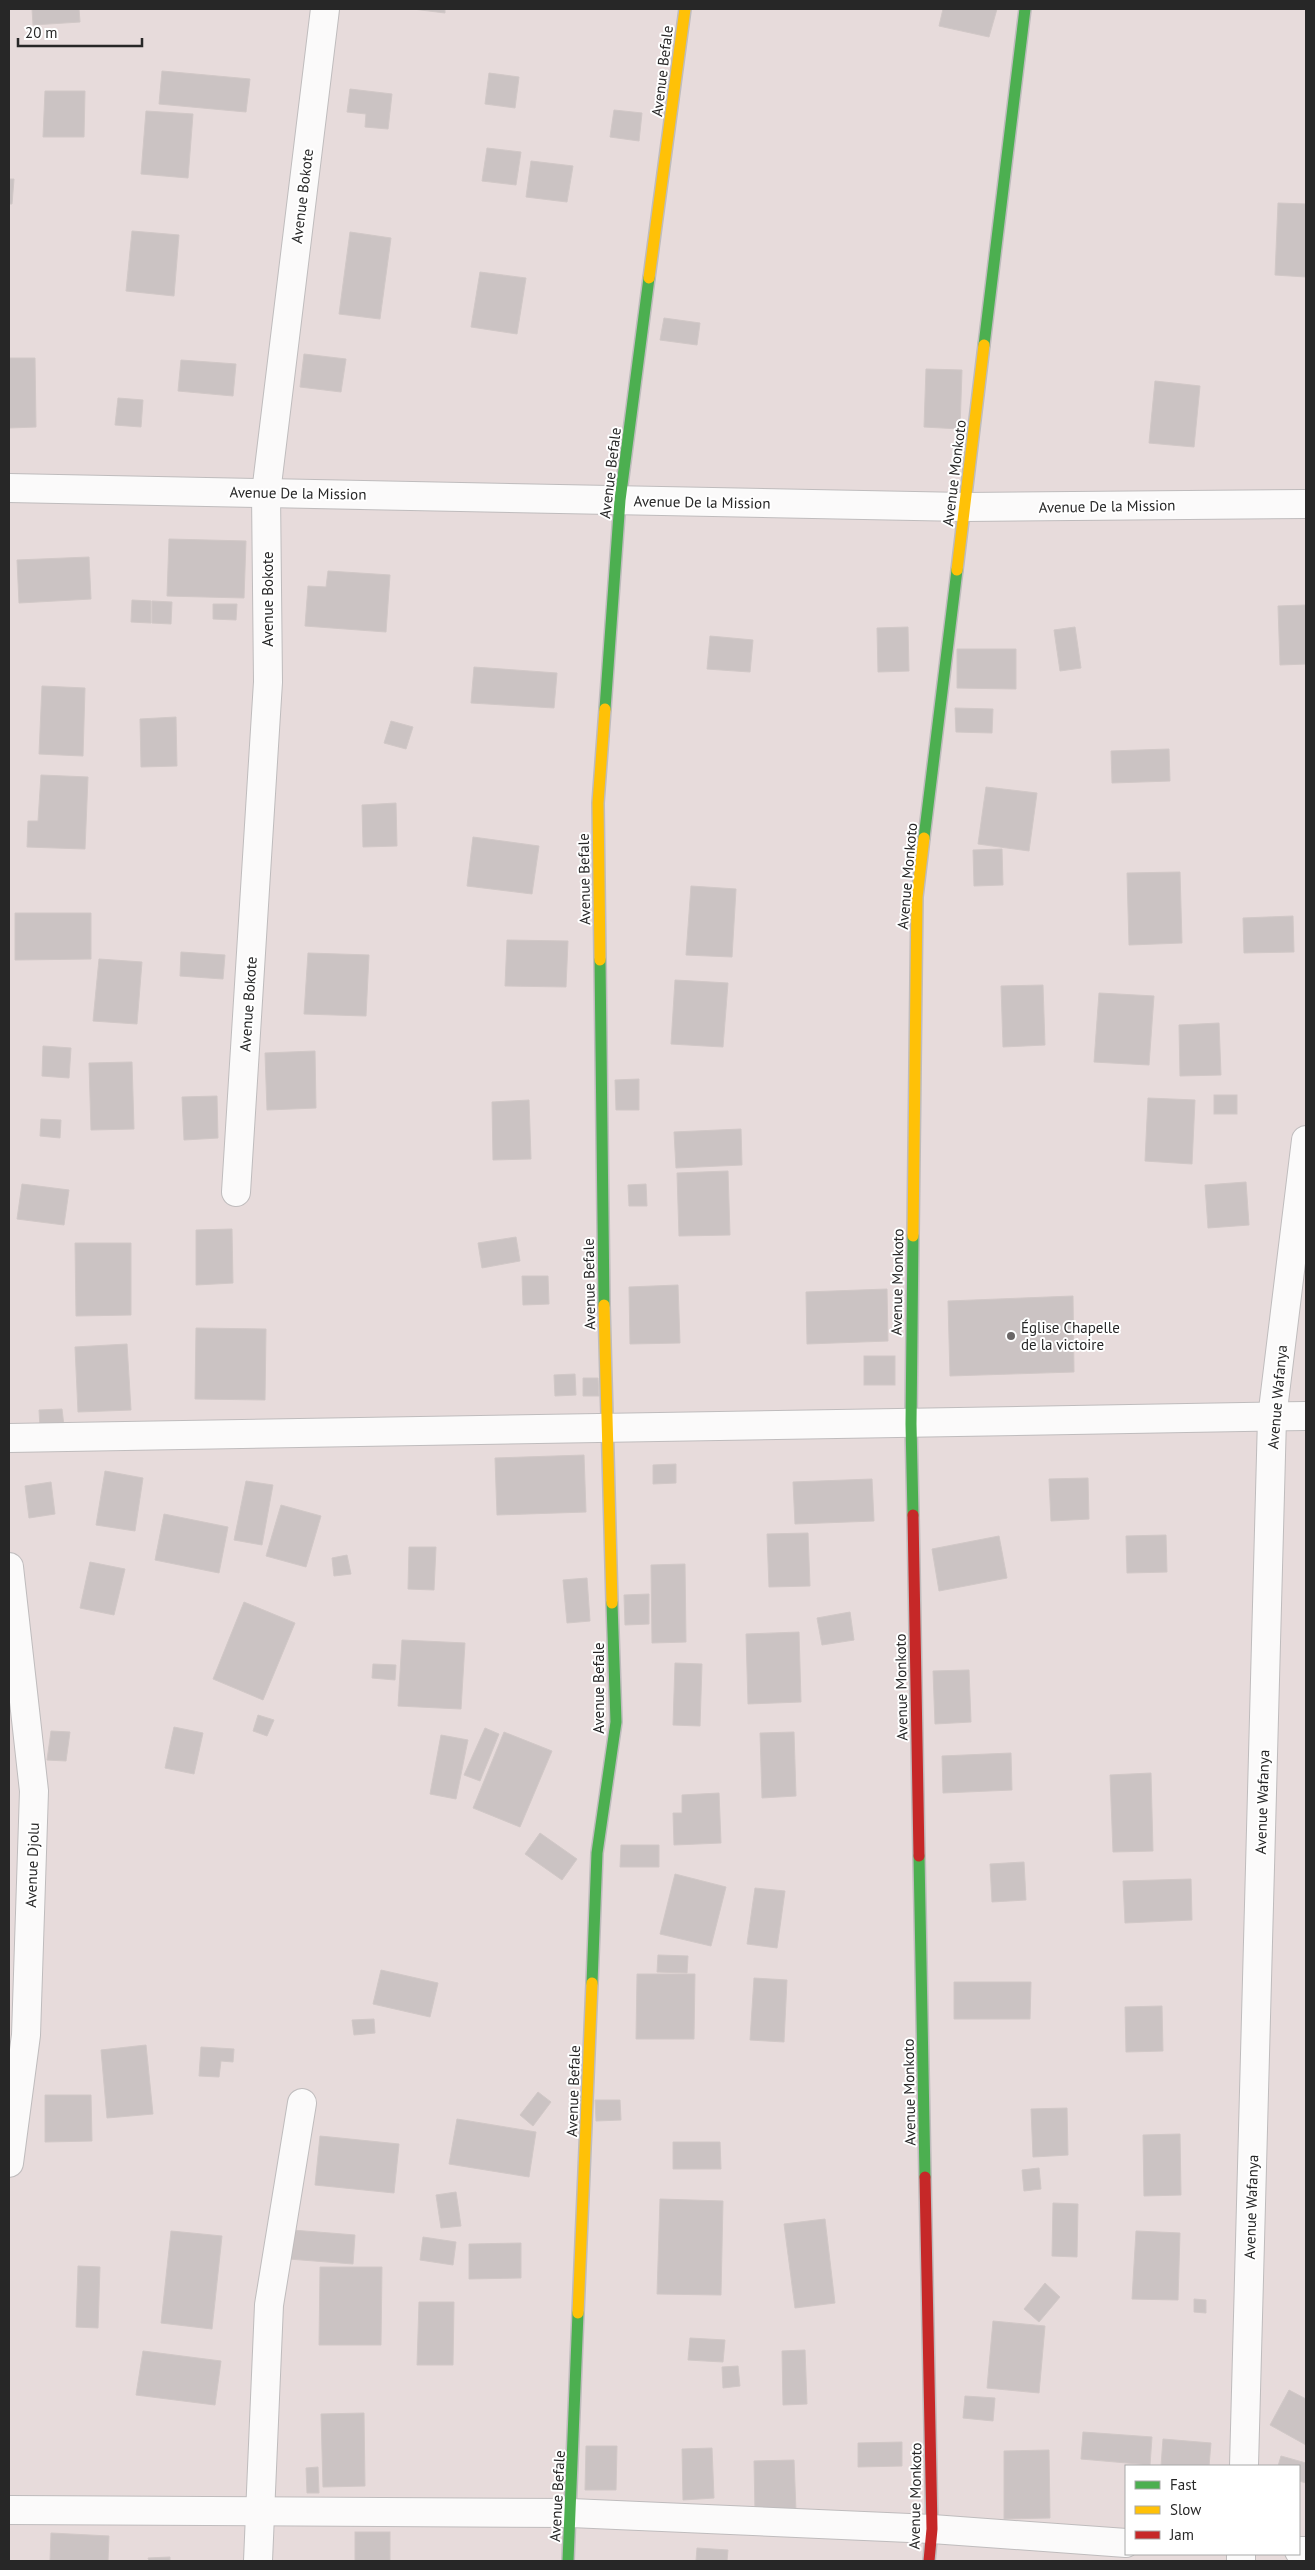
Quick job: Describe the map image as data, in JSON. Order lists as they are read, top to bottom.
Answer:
{
  "streets": {
    "street": [
      "Avenue Befale",
      "Avenue Bokote",
      "Avenue Monkoto",
      "Avenue De la Mission",
      "Avenue Wafanya",
      "Avenue Djolu"
    ]
  },
  "crossings": [
    ["Avenue Befale", "Avenue De la Mission"],
    ["Avenue Bokote", "Avenue De la Mission"],
    ["Avenue Monkoto", "Avenue De la Mission"]
  ],
  "places": ["Église Chapelle de la victoire"],
  "legend": ["Fast", "Slow", "Jam"],
  "scale_bar": "20 m"
}
